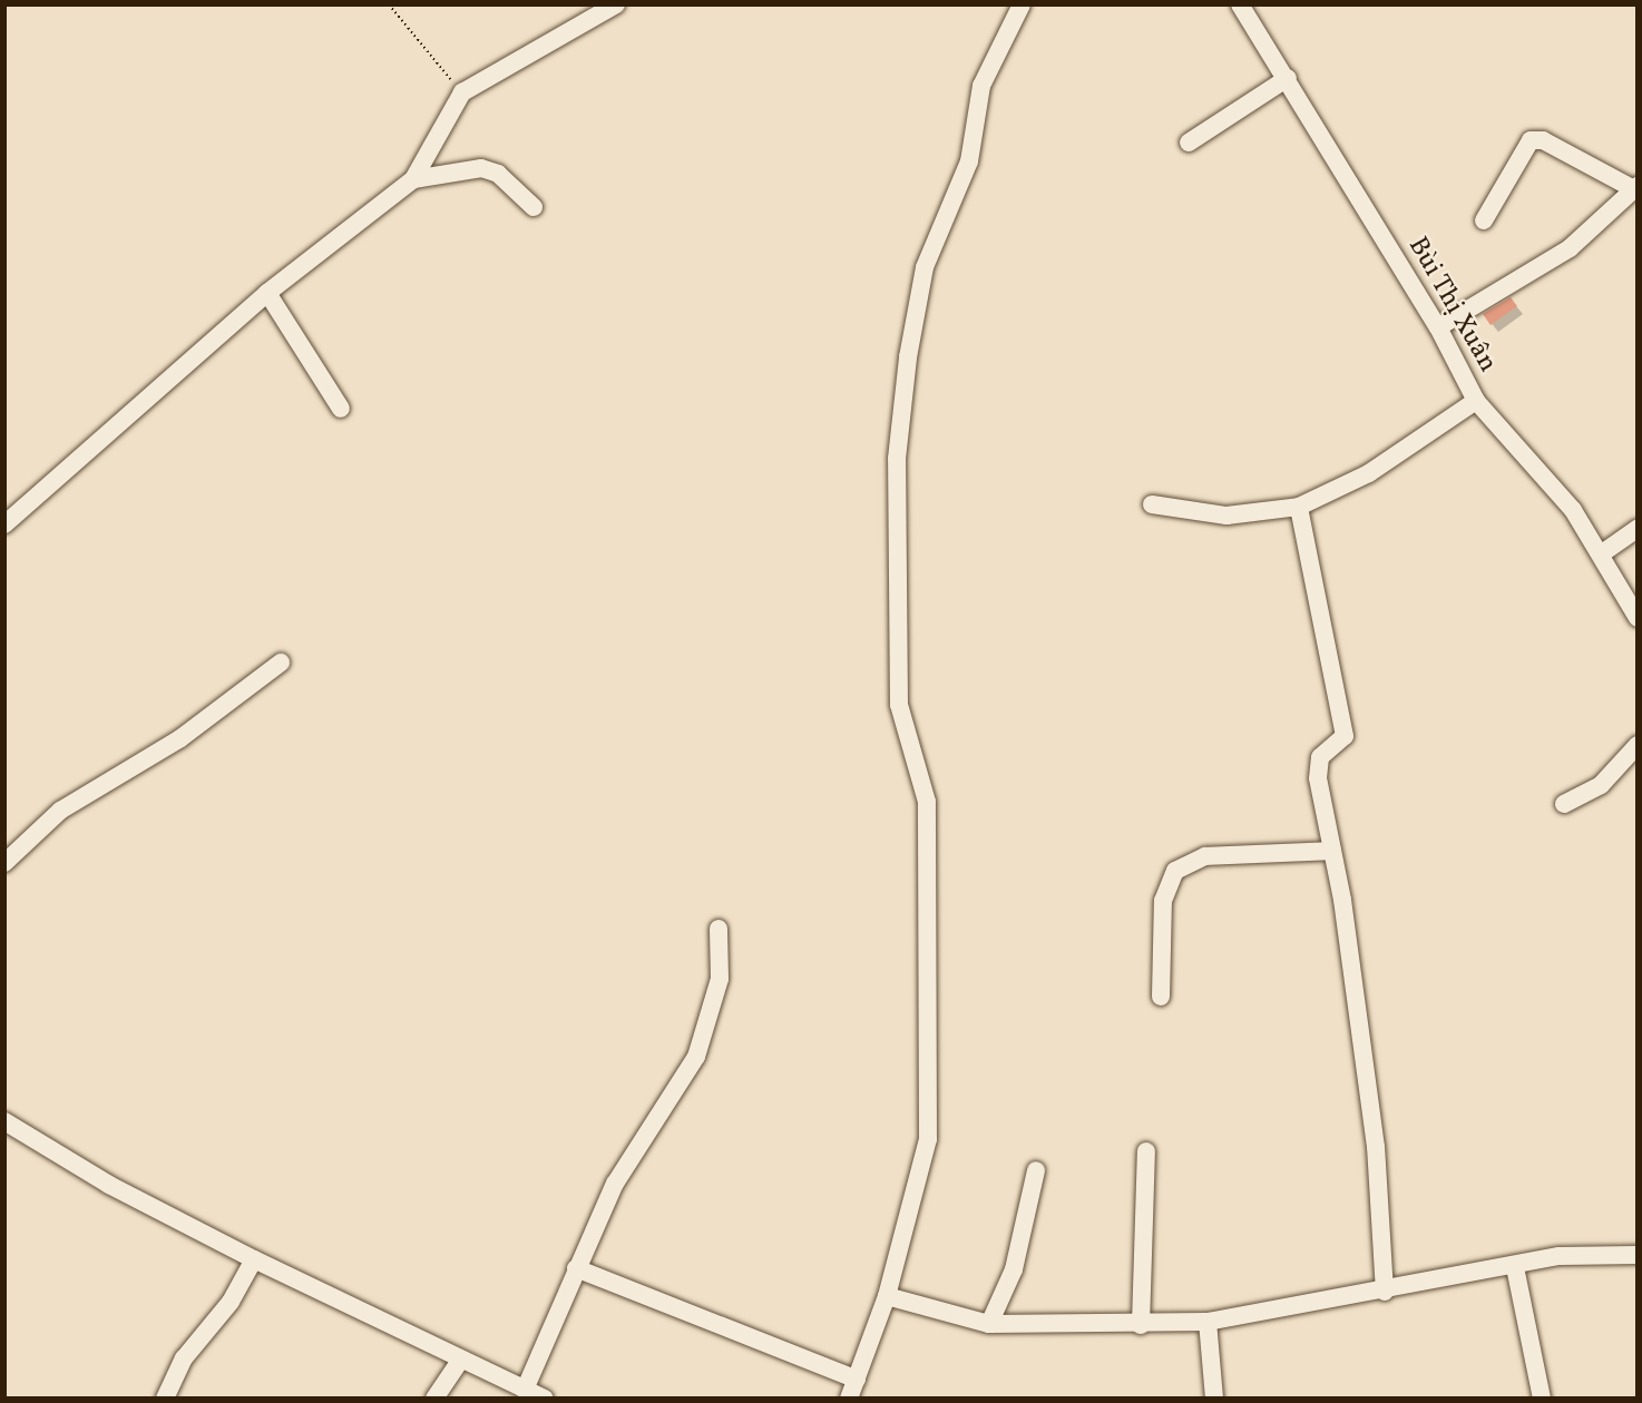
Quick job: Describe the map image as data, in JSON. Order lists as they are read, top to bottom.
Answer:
{
  "streets": {
    "street": ["Bùi Thị Xuân"]
  }
}
